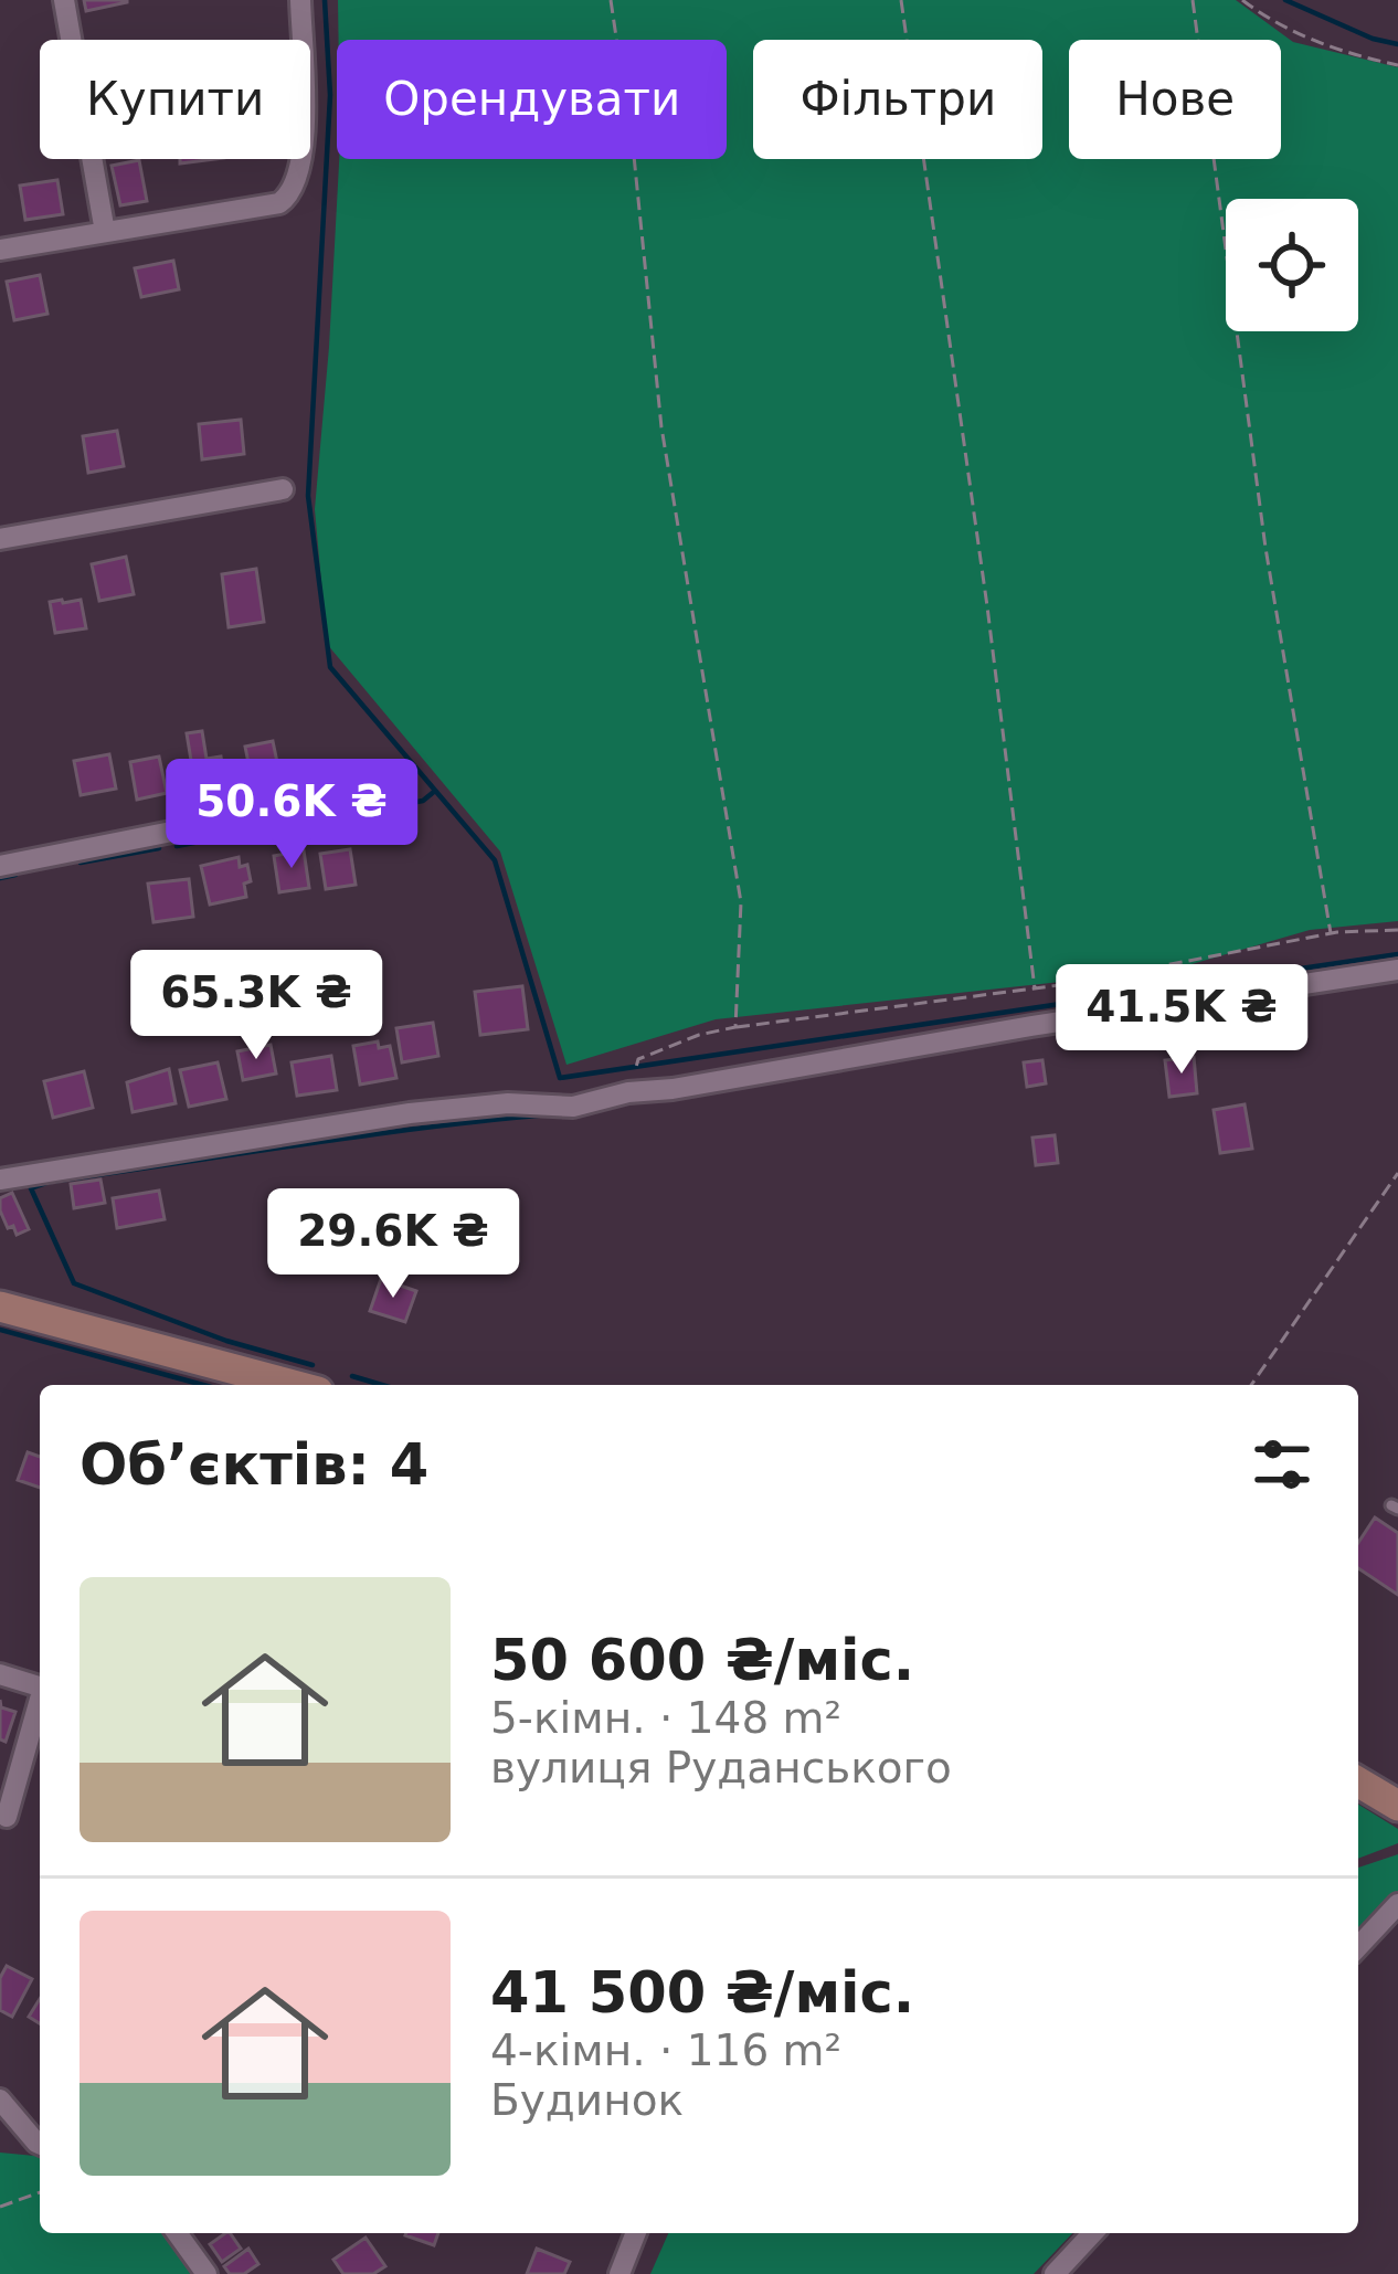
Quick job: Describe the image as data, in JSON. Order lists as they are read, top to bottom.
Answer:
{
  "page": {
    "chip": [
      "Купити",
      "Орендувати",
      "Фільтри",
      "Нове"
    ],
    "price": [
      "50.6K ₴",
      "65.3K ₴",
      "41.5K ₴",
      "29.6K ₴"
    ],
    "heading": "Об’єктів: 4",
    "list": [
      {
        "name": "50 600 ₴/міс.",
        "note": "5-кімн. · 148 m² · вулиця Руданського"
      },
      {
        "name": "41 500 ₴/міс.",
        "note": "4-кімн. · 116 m² · Будинок"
      }
    ]
  }
}
